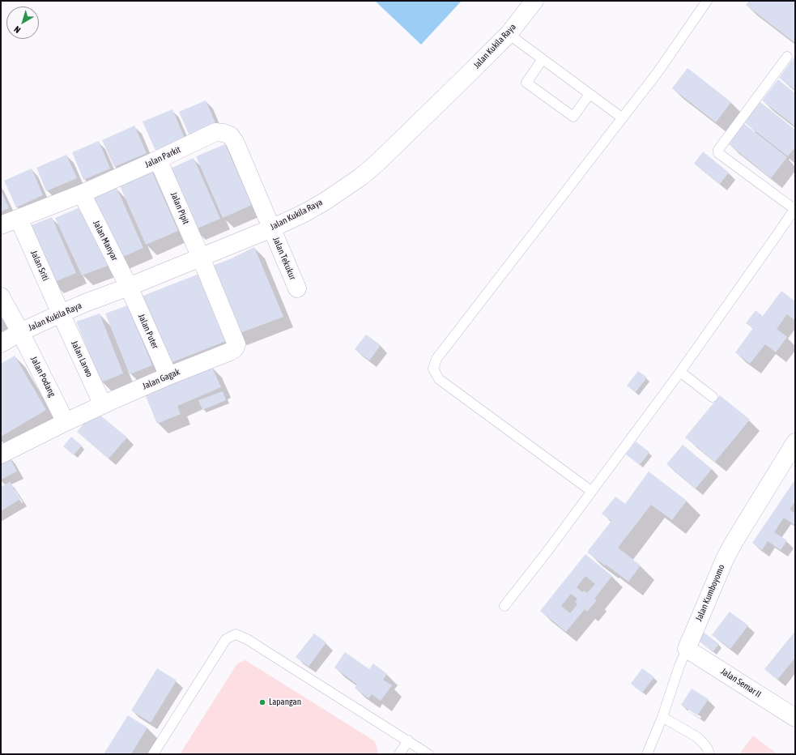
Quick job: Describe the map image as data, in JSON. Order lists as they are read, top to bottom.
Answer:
{
  "streets": {
    "street": [
      "Jalan Kukila Raya",
      "Jalan Parkit",
      "Jalan Pipit",
      "Jalan Manyar",
      "Jalan Tekukur",
      "Jalan Sriti",
      "Jalan Puter",
      "Jalan Larwo",
      "Jalan Podang",
      "Jalan Gagak",
      "Jalan Kumboyomo",
      "Jalan Semar II"
    ]
  },
  "crossings": [
    ["Jalan Kukila Raya", "Jalan Parkit"],
    ["Jalan Kukila Raya", "Jalan Pipit"],
    ["Jalan Kukila Raya", "Jalan Manyar"],
    ["Jalan Kukila Raya", "Jalan Tekukur"],
    ["Jalan Kukila Raya", "Jalan Sriti"],
    ["Jalan Kukila Raya", "Jalan Puter"],
    ["Jalan Kukila Raya", "Jalan Larwo"],
    ["Jalan Kukila Raya", "Jalan Podang"],
    ["Jalan Kukila Raya", "Jalan Gagak"],
    ["Jalan Parkit", "Jalan Pipit"],
    ["Jalan Parkit", "Jalan Manyar"],
    ["Jalan Parkit", "Jalan Tekukur"],
    ["Jalan Parkit", "Jalan Sriti"],
    ["Jalan Pipit", "Jalan Gagak"],
    ["Jalan Manyar", "Jalan Puter"],
    ["Jalan Sriti", "Jalan Larwo"],
    ["Jalan Puter", "Jalan Gagak"],
    ["Jalan Larwo", "Jalan Gagak"],
    ["Jalan Podang", "Jalan Gagak"],
    ["Jalan Kumboyomo", "Jalan Semar II"]
  ],
  "places": ["Lapangan"],
  "north": "bottom left"
}
